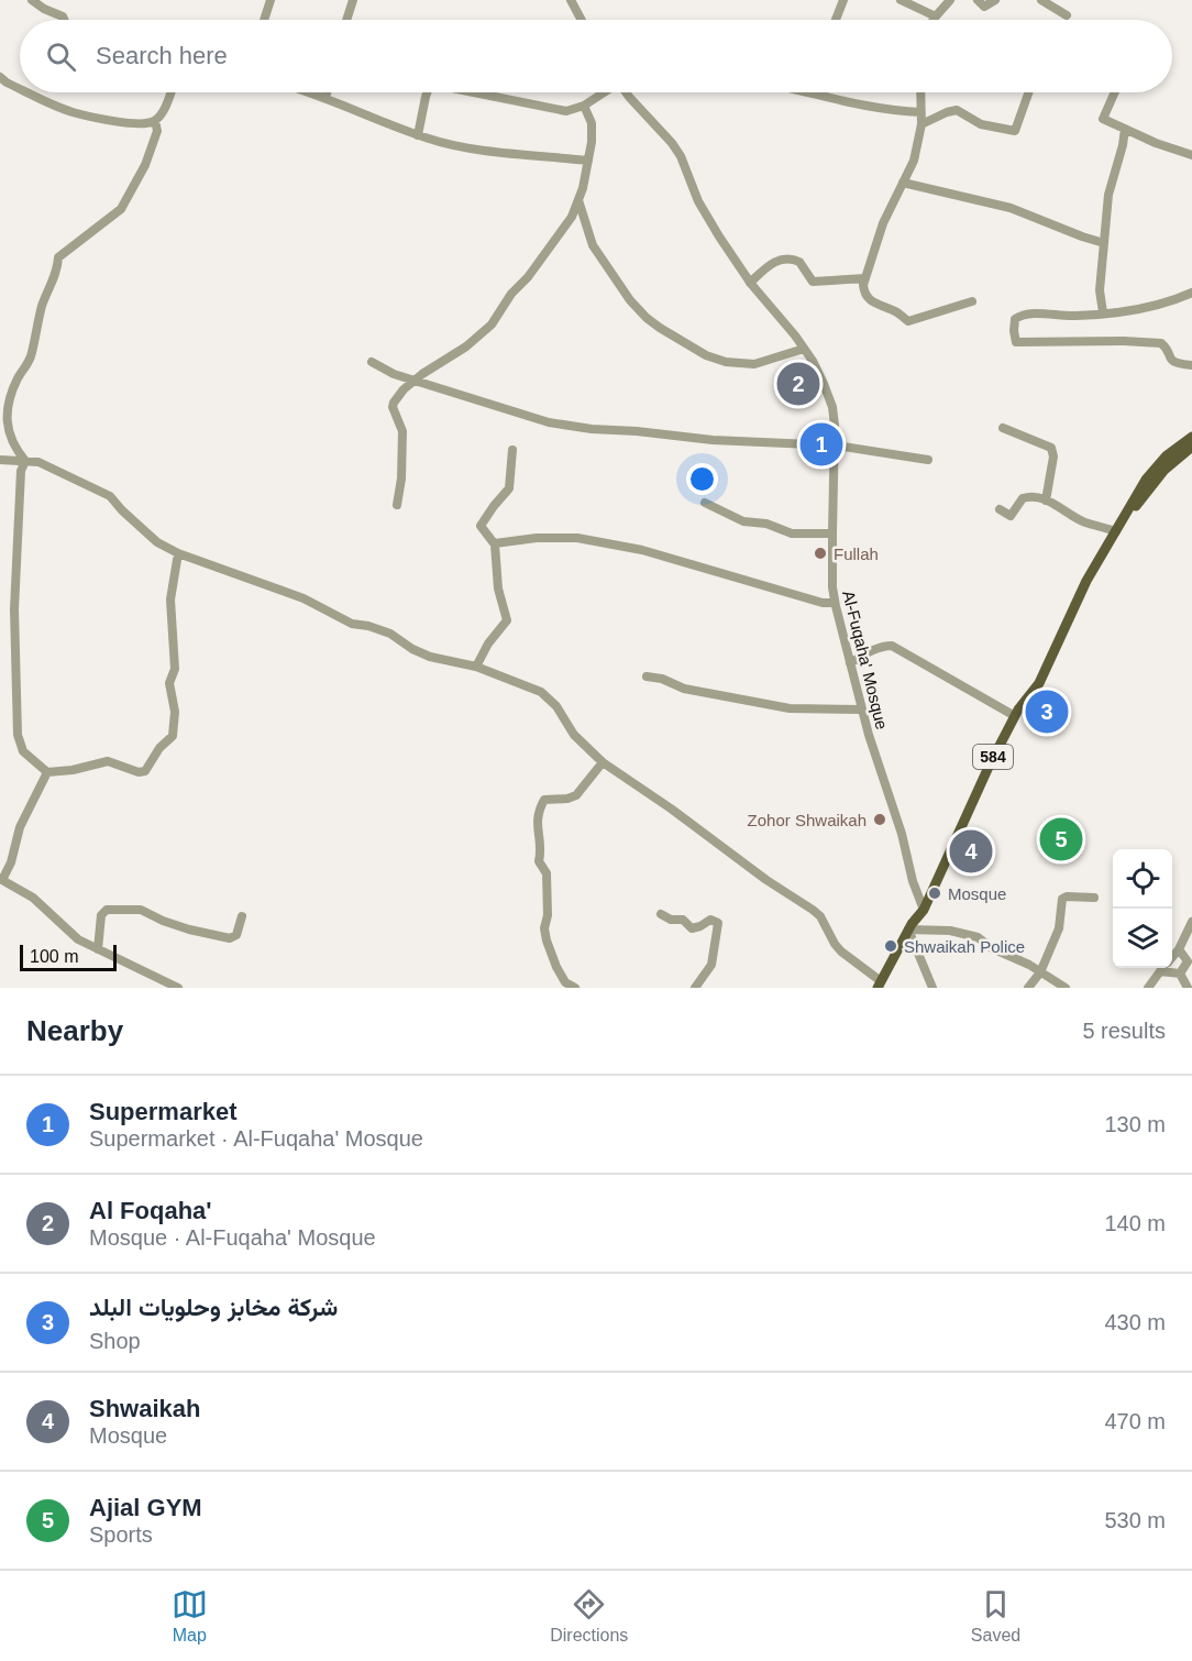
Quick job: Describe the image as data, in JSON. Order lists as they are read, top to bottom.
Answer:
{
  "streets": {
    "main road": ["584"],
    "street": ["Al-Fuqaha' Mosque"]
  },
  "crossings": [
    ["Al-Fuqaha' Mosque", "584"]
  ],
  "places": [
    "Fullah",
    "Zohor Shwaikah",
    "Mosque",
    "Shwaikah Police"
  ],
  "scale_bar": "100 m",
  "page": {
    "search": "Search here",
    "pins": [
      "2",
      "1",
      "3",
      "5",
      "4"
    ],
    "scale": "100 m",
    "heading": ["Nearby", "5 results"],
    "list": [
      {
        "mark": "1",
        "name": "Supermarket",
        "note": "Supermarket · Al-Fuqaha' Mosque",
        "value": "130 m"
      },
      {
        "mark": "2",
        "name": "Al Foqaha'",
        "note": "Mosque · Al-Fuqaha' Mosque",
        "value": "140 m"
      },
      {
        "mark": "3",
        "name": "شركة مخابز وحلويات البلد",
        "note": "Shop",
        "value": "430 m"
      },
      {
        "mark": "4",
        "name": "Shwaikah",
        "note": "Mosque",
        "value": "470 m"
      },
      {
        "mark": "5",
        "name": "Ajial GYM",
        "note": "Sports",
        "value": "530 m"
      }
    ],
    "nav": ["Map", "Directions", "Saved"]
  }
}
